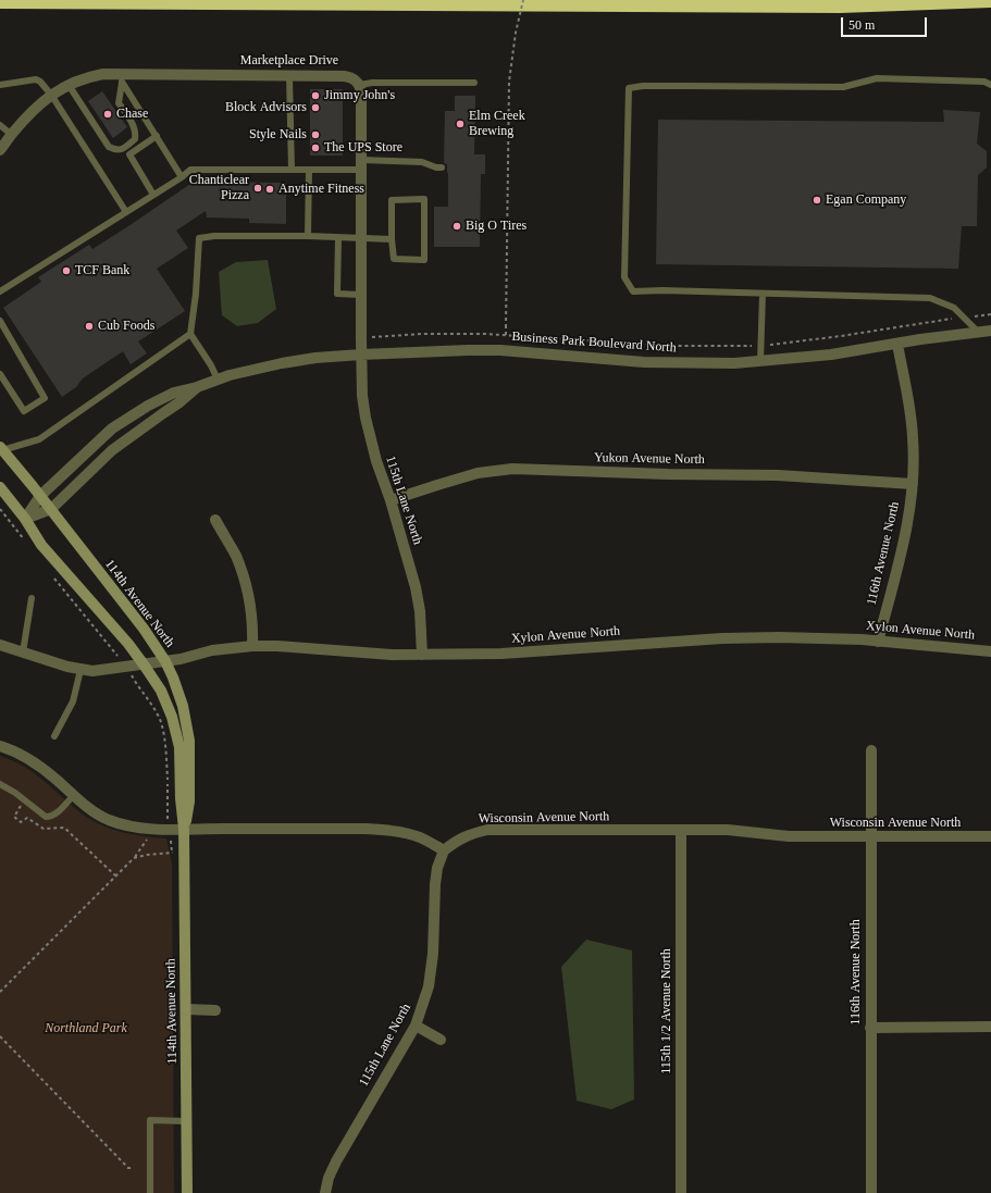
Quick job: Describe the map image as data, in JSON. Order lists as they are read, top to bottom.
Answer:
{
  "streets": {
    "street": [
      "Marketplace Drive",
      "Business Park Boulevard North",
      "Yukon Avenue North",
      "115th Lane North",
      "116th Avenue North",
      "114th Avenue North",
      "Xylon Avenue North",
      "Wisconsin Avenue North",
      "115th 1/2 Avenue North"
    ]
  },
  "crossings": [
    ["Business Park Boulevard North", "115th Lane North"],
    ["Business Park Boulevard North", "116th Avenue North"],
    ["Business Park Boulevard North", "114th Avenue North"],
    ["Yukon Avenue North", "115th Lane North"],
    ["Yukon Avenue North", "116th Avenue North"],
    ["115th Lane North", "Xylon Avenue North"],
    ["115th Lane North", "Wisconsin Avenue North"],
    ["116th Avenue North", "Xylon Avenue North"],
    ["116th Avenue North", "Wisconsin Avenue North"],
    ["114th Avenue North", "Xylon Avenue North"],
    ["Wisconsin Avenue North", "115th 1/2 Avenue North"]
  ],
  "parks": ["Northland Park"],
  "places": [
    "Jimmy John's",
    "Block Advisors",
    "Chase",
    "Elm Creek Brewing",
    "Style Nails",
    "The UPS Store",
    "Chanticlear Pizza",
    "Anytime Fitness",
    "Egan Company",
    "Big O Tires",
    "TCF Bank",
    "Cub Foods"
  ],
  "scale_bar": "50 m"
}
